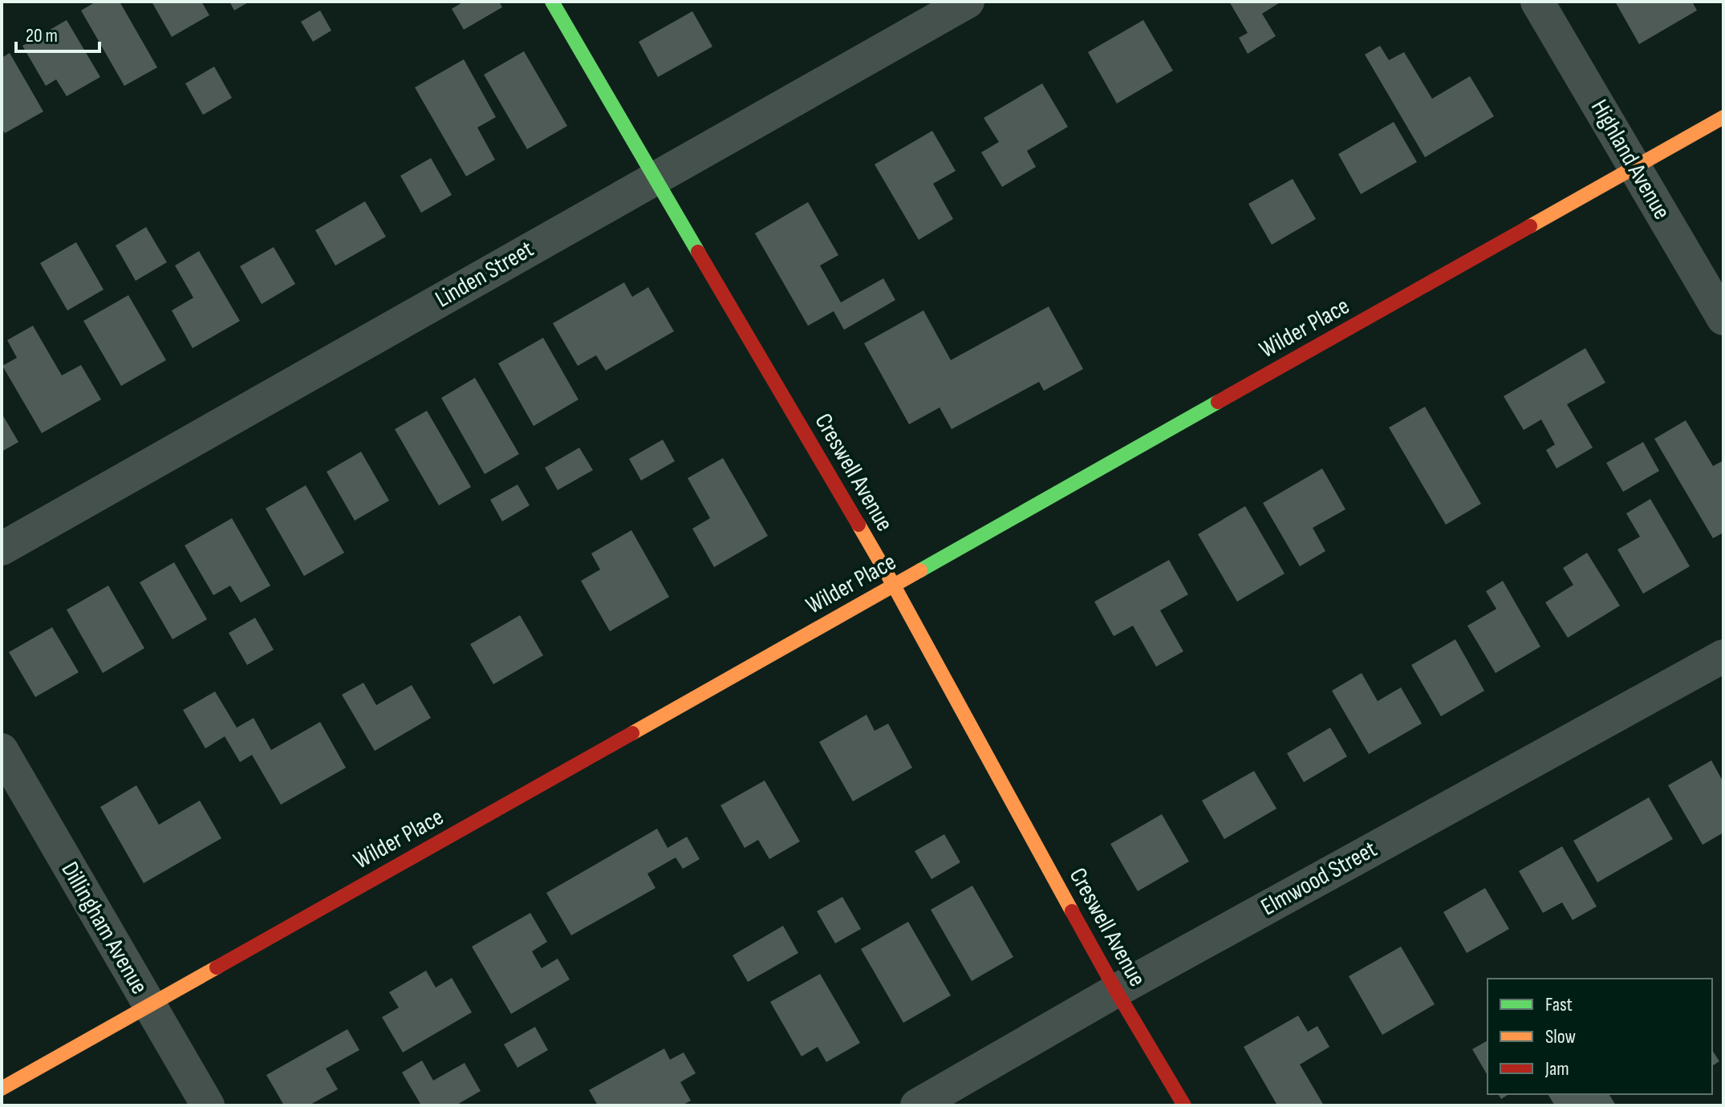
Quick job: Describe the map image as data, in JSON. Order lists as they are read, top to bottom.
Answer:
{
  "streets": {
    "street": [
      "Highland Avenue",
      "Linden Street",
      "Wilder Place",
      "Creswell Avenue",
      "Elmwood Street",
      "Dillingham Avenue"
    ]
  },
  "crossings": [
    ["Highland Avenue", "Wilder Place"],
    ["Linden Street", "Creswell Avenue"],
    ["Wilder Place", "Creswell Avenue"],
    ["Wilder Place", "Dillingham Avenue"],
    ["Creswell Avenue", "Elmwood Street"]
  ],
  "legend": ["Fast", "Slow", "Jam"],
  "scale_bar": "20 m"
}
